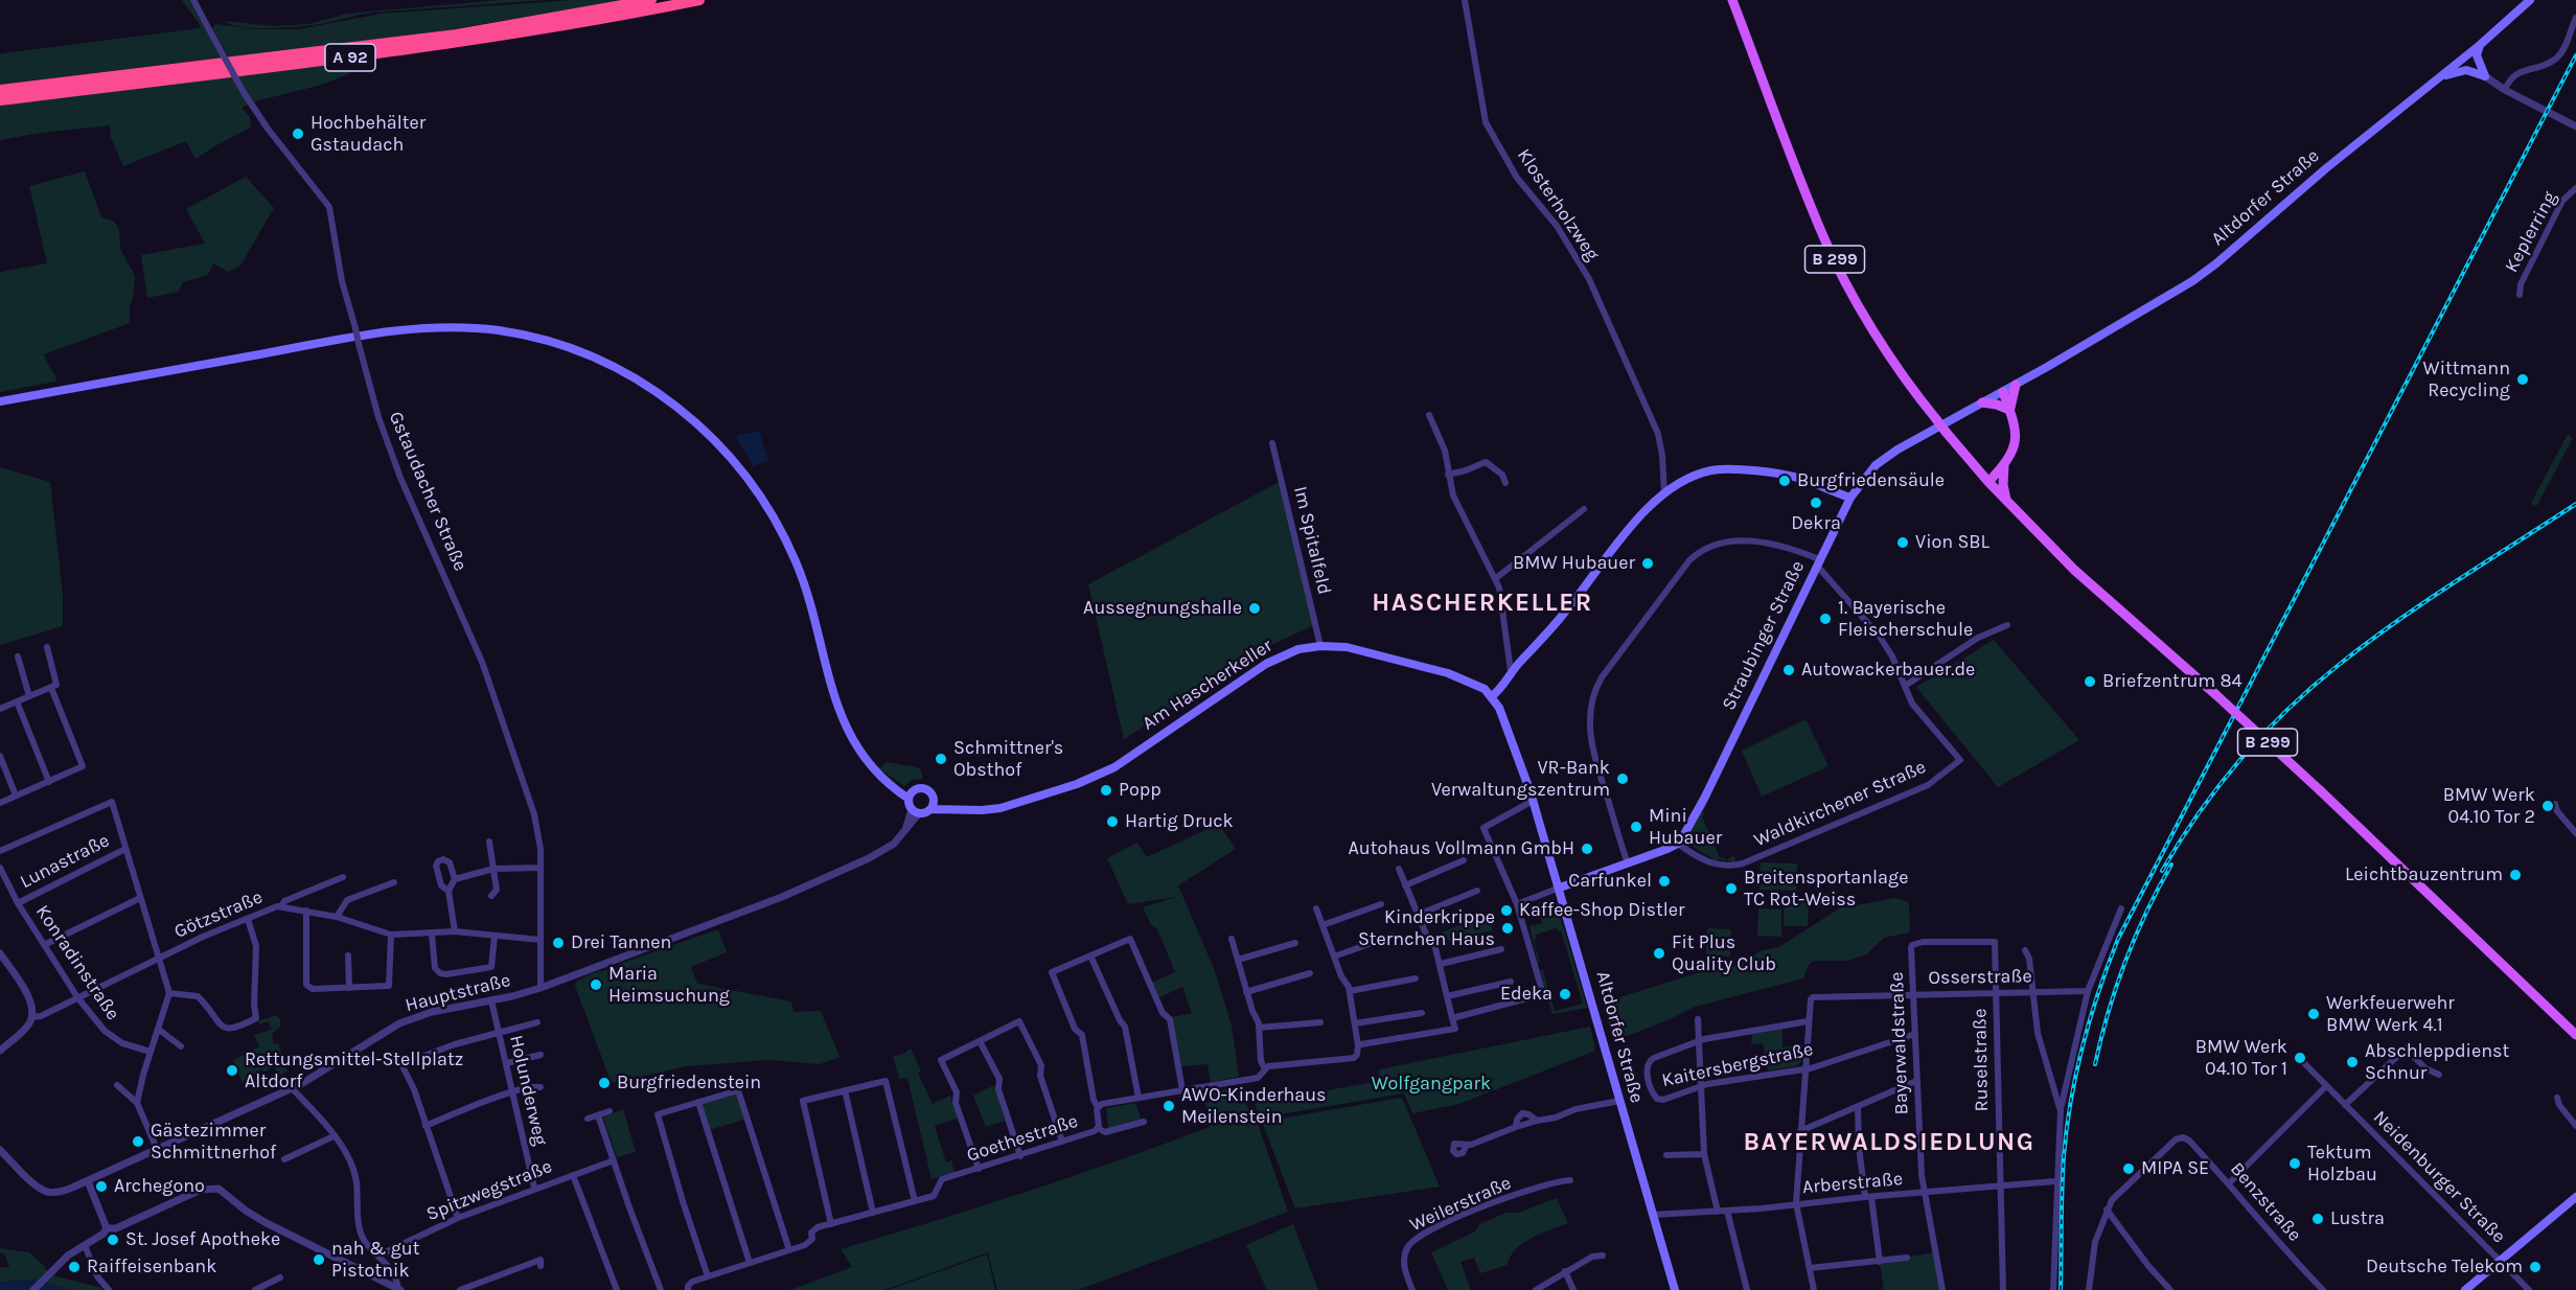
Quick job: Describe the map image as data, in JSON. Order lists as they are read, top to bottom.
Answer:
{
  "streets": {
    "highway": ["A 92"],
    "main road": [
      "Altdorfer Straße",
      "B 299",
      "Straubinger Straße",
      "Am Hascherkeller"
    ],
    "street": [
      "Klosterholzweg",
      "Keplerring",
      "Gstaudacher Straße",
      "Im Spitalfeld",
      "Waldkirchener Straße",
      "Lunastraße",
      "Götzstraße",
      "Konradinstraße",
      "Osserstraße",
      "Hauptstraße",
      "Bayerwaldstraße",
      "Ruselstraße",
      "Kaitersbergstraße",
      "Holunderweg",
      "Goethestraße",
      "Neidenburger Straße",
      "Arberstraße",
      "Spitzwegstraße",
      "Benzstraße",
      "Weilerstraße"
    ]
  },
  "crossings": [
    ["Altdorfer Straße", "Straubinger Straße"],
    ["Altdorfer Straße", "Arberstraße"],
    ["Gstaudacher Straße", "Götzstraße"],
    ["Gstaudacher Straße", "Hauptstraße"],
    ["Im Spitalfeld", "Am Hascherkeller"],
    ["Straubinger Straße", "Waldkirchener Straße"],
    ["Am Hascherkeller", "Hauptstraße"],
    ["Lunastraße", "Konradinstraße"],
    ["Götzstraße", "Konradinstraße"],
    ["Osserstraße", "Bayerwaldstraße"],
    ["Osserstraße", "Ruselstraße"],
    ["Hauptstraße", "Holunderweg"],
    ["Bayerwaldstraße", "Ruselstraße"],
    ["Bayerwaldstraße", "Kaitersbergstraße"],
    ["Bayerwaldstraße", "Arberstraße"],
    ["Ruselstraße", "Arberstraße"],
    ["Holunderweg", "Spitzwegstraße"]
  ],
  "districts": ["HASCHERKELLER", "BAYERWALDSIEDLUNG"],
  "parks": ["Wolfgangpark"],
  "places": [
    "Hochbehälter Gstaudach",
    "Wittmann Recycling",
    "Burgfriedensäule",
    "Dekra",
    "Vion SBL",
    "BMW Hubauer",
    "Aussegnungshalle",
    "1. Bayerische Fleischerschule",
    "Autowackerbauer.de",
    "Briefzentrum 84",
    "Schmittner's Obsthof",
    "VR-Bank Verwaltungszentrum",
    "Popp",
    "BMW Werk 04.10 Tor 2",
    "Hartig Druck",
    "Mini Hubauer",
    "Autohaus Vollmann GmbH",
    "Leichtbauzentrum",
    "Carfunkel",
    "Breitensportanlage TC Rot-Weiss",
    "Kaffee-Shop Distler",
    "Kinderkrippe Sternchen Haus",
    "Drei Tannen",
    "Fit Plus Quality Club",
    "Maria Heimsuchung",
    "Edeka",
    "Werkfeuerwehr BMW Werk 4.1",
    "BMW Werk 04.10 Tor 1",
    "Abschleppdienst Schnur",
    "Rettungsmittel-Stellplatz Altdorf",
    "Burgfriedenstein",
    "AWO-Kinderhaus Meilenstein",
    "Gästezimmer Schmittnerhof",
    "Tektum Holzbau",
    "MIPA SE",
    "Archegono",
    "Lustra",
    "St. Josef Apotheke",
    "nah & gut Pistotnik",
    "Raiffeisenbank",
    "Deutsche Telekom"
  ]
}
